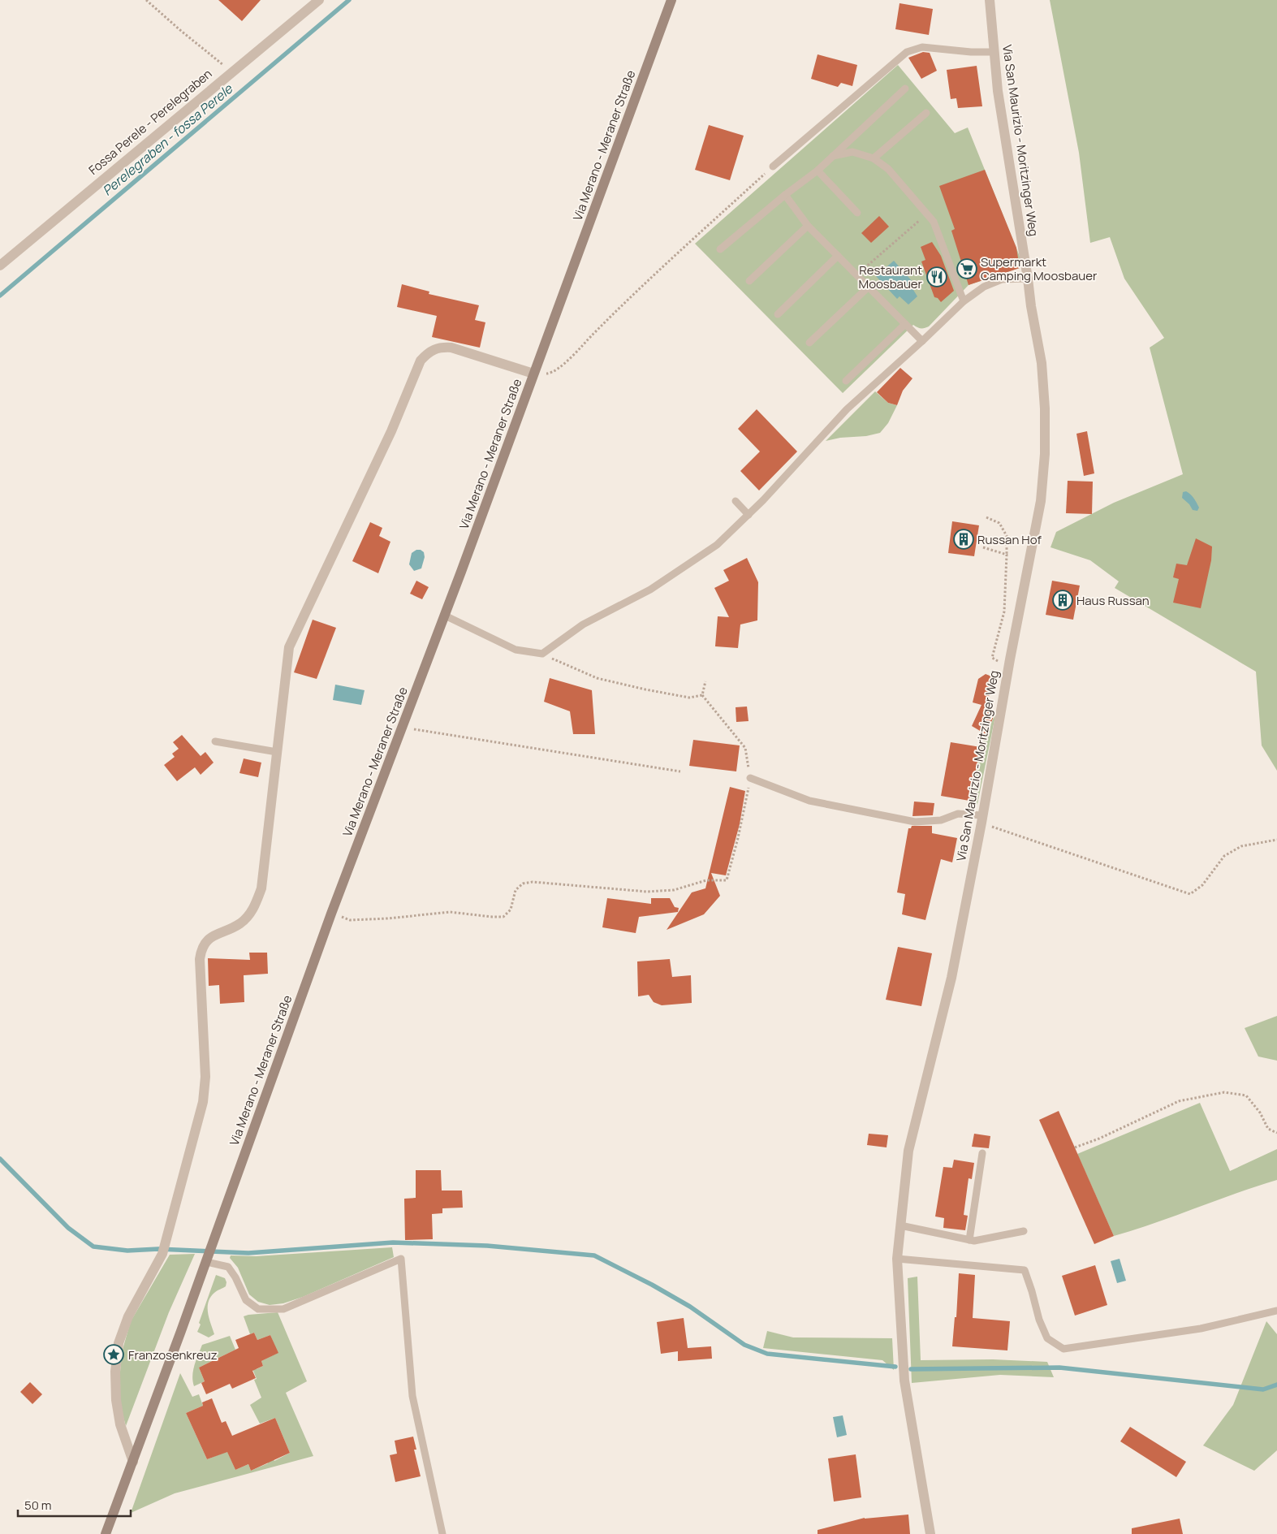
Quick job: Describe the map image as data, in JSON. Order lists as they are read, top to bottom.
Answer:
{
  "streets": {
    "main road": ["Via Merano - Meraner Straße"],
    "street": ["Fossa Perele - Perelegraben", "Via San Maurizio - Moritzinger Weg"]
  },
  "water": ["Perelegraben - fossa Perele"],
  "places": {
    "supermarket": ["Supermarkt Camping Moosbauer"],
    "restaurant": ["Restaurant Moosbauer"],
    "building": ["Russan Hof", "Haus Russan"],
    "place": ["Franzosenkreuz"]
  },
  "scale_bar": "50 m"
}
